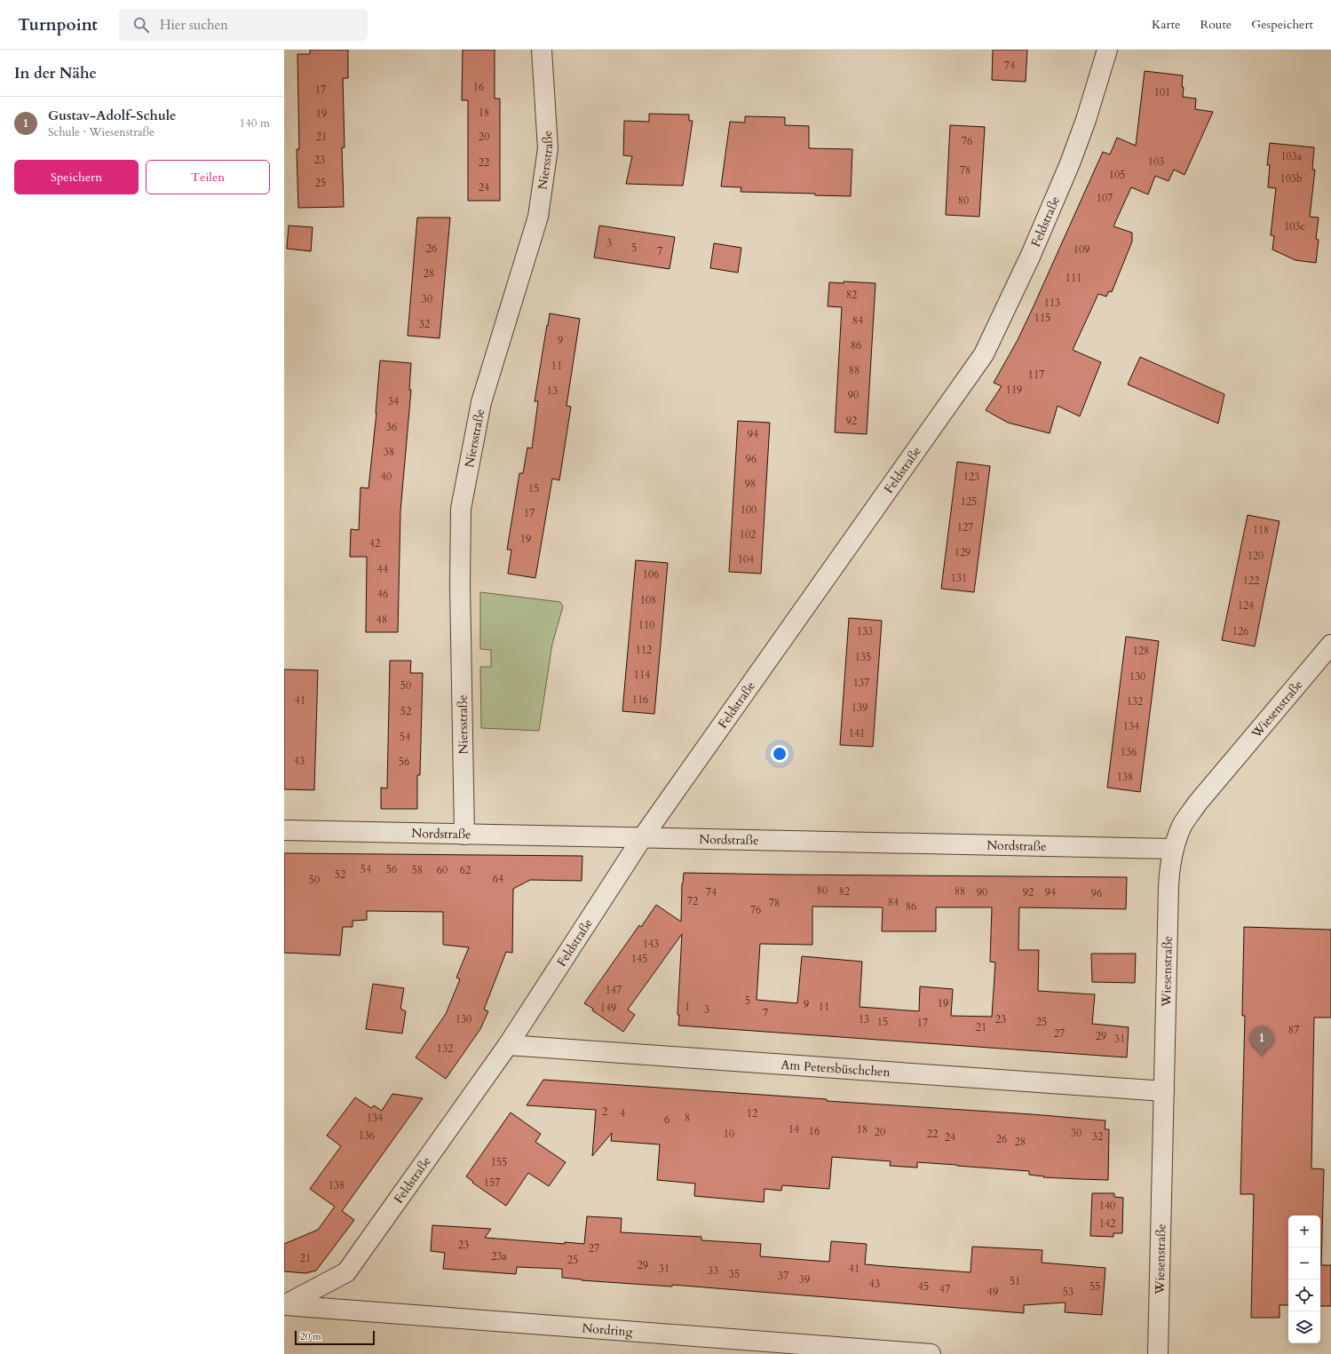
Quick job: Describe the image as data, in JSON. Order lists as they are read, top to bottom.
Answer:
{
  "streets": {
    "street": [
      "Niersstraße",
      "Feldstraße",
      "Wiesenstraße",
      "Nordstraße",
      "Am Petersbüschchen",
      "Nordring"
    ]
  },
  "crossings": [
    ["Niersstraße", "Nordstraße"],
    ["Feldstraße", "Nordstraße"],
    ["Feldstraße", "Am Petersbüschchen"],
    ["Feldstraße", "Nordring"],
    ["Wiesenstraße", "Nordstraße"],
    ["Wiesenstraße", "Am Petersbüschchen"]
  ],
  "house_numbers": [
    "74",
    "16",
    "17",
    "101",
    "18",
    "19",
    "21",
    "20",
    "76",
    "103a",
    "23",
    "103",
    "22",
    "78",
    "105",
    "103b",
    "25",
    "24",
    "107",
    "80",
    "103c",
    "3",
    "5",
    "26",
    "109",
    "7",
    "28",
    "111",
    "82",
    "30",
    "113",
    "115",
    "84",
    "32",
    "9",
    "86",
    "11",
    "88",
    "117",
    "119",
    "13",
    "90",
    "34",
    "92",
    "36",
    "94",
    "38",
    "96",
    "40",
    "123",
    "98",
    "15",
    "125",
    "100",
    "17",
    "127",
    "118",
    "102",
    "19",
    "42",
    "129",
    "120",
    "104",
    "44",
    "106",
    "131",
    "122",
    "46",
    "108",
    "124",
    "48",
    "110",
    "133",
    "126",
    "112",
    "128",
    "135",
    "114",
    "130",
    "137",
    "50",
    "116",
    "41",
    "132",
    "139",
    "52",
    "134",
    "141",
    "54",
    "136",
    "43",
    "56",
    "138",
    "54",
    "56",
    "58",
    "60",
    "62",
    "52",
    "64",
    "50",
    "80",
    "82",
    "88",
    "74",
    "90",
    "92",
    "94",
    "96",
    "72",
    "84",
    "78",
    "86",
    "76",
    "143",
    "145",
    "147",
    "5",
    "19",
    "9",
    "1",
    "11",
    "149",
    "3",
    "7",
    "130",
    "13",
    "23",
    "15",
    "25",
    "17",
    "21",
    "87",
    "27",
    "29",
    "31",
    "132",
    "2",
    "4",
    "12",
    "134",
    "8",
    "6",
    "14",
    "18",
    "16",
    "20",
    "30",
    "10",
    "22",
    "136",
    "32",
    "24",
    "26",
    "28",
    "155",
    "157",
    "138",
    "140",
    "142",
    "23",
    "27",
    "23a",
    "21",
    "25",
    "29",
    "31",
    "41",
    "33",
    "35",
    "37",
    "39",
    "51",
    "43",
    "45",
    "55",
    "47",
    "49",
    "53"
  ],
  "scale_bar": "20 m",
  "page": {
    "header": "Turnpoint",
    "search": "Hier suchen",
    "nav": ["Karte", "Route", "Gespeichert"],
    "heading": "In der Nähe",
    "list": [
      {
        "mark": "1",
        "name": "Gustav-Adolf-Schule",
        "note": "Schule · Wiesenstraße",
        "value": "140 m"
      }
    ],
    "buttons": ["Speichern", "Teilen"],
    "pins": "1",
    "map_buttons": ["+", "−"],
    "scale": "20 m"
  }
}
